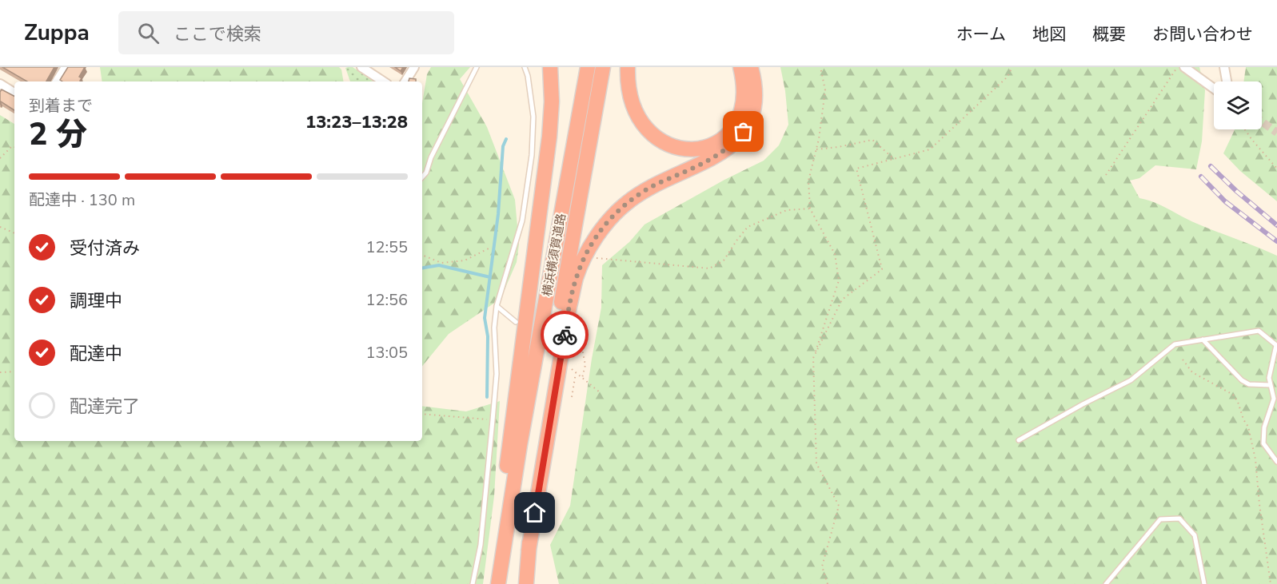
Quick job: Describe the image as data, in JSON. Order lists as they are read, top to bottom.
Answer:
{
  "streets": {
    "highway": ["横浜横須賀道路"]
  },
  "page": {
    "header": "Zuppa",
    "search": "ここで検索",
    "nav": [
      "ホーム",
      "地図",
      "概要",
      "お問い合わせ"
    ],
    "heading": ["2 分", "到着まで", "13:23–13:28"],
    "bar": "配達中 · 130 m",
    "list": [
      ["受付済み", "12:55"],
      ["調理中", "12:56"],
      ["配達中", "13:05"],
      "配達完了"
    ]
  }
}
